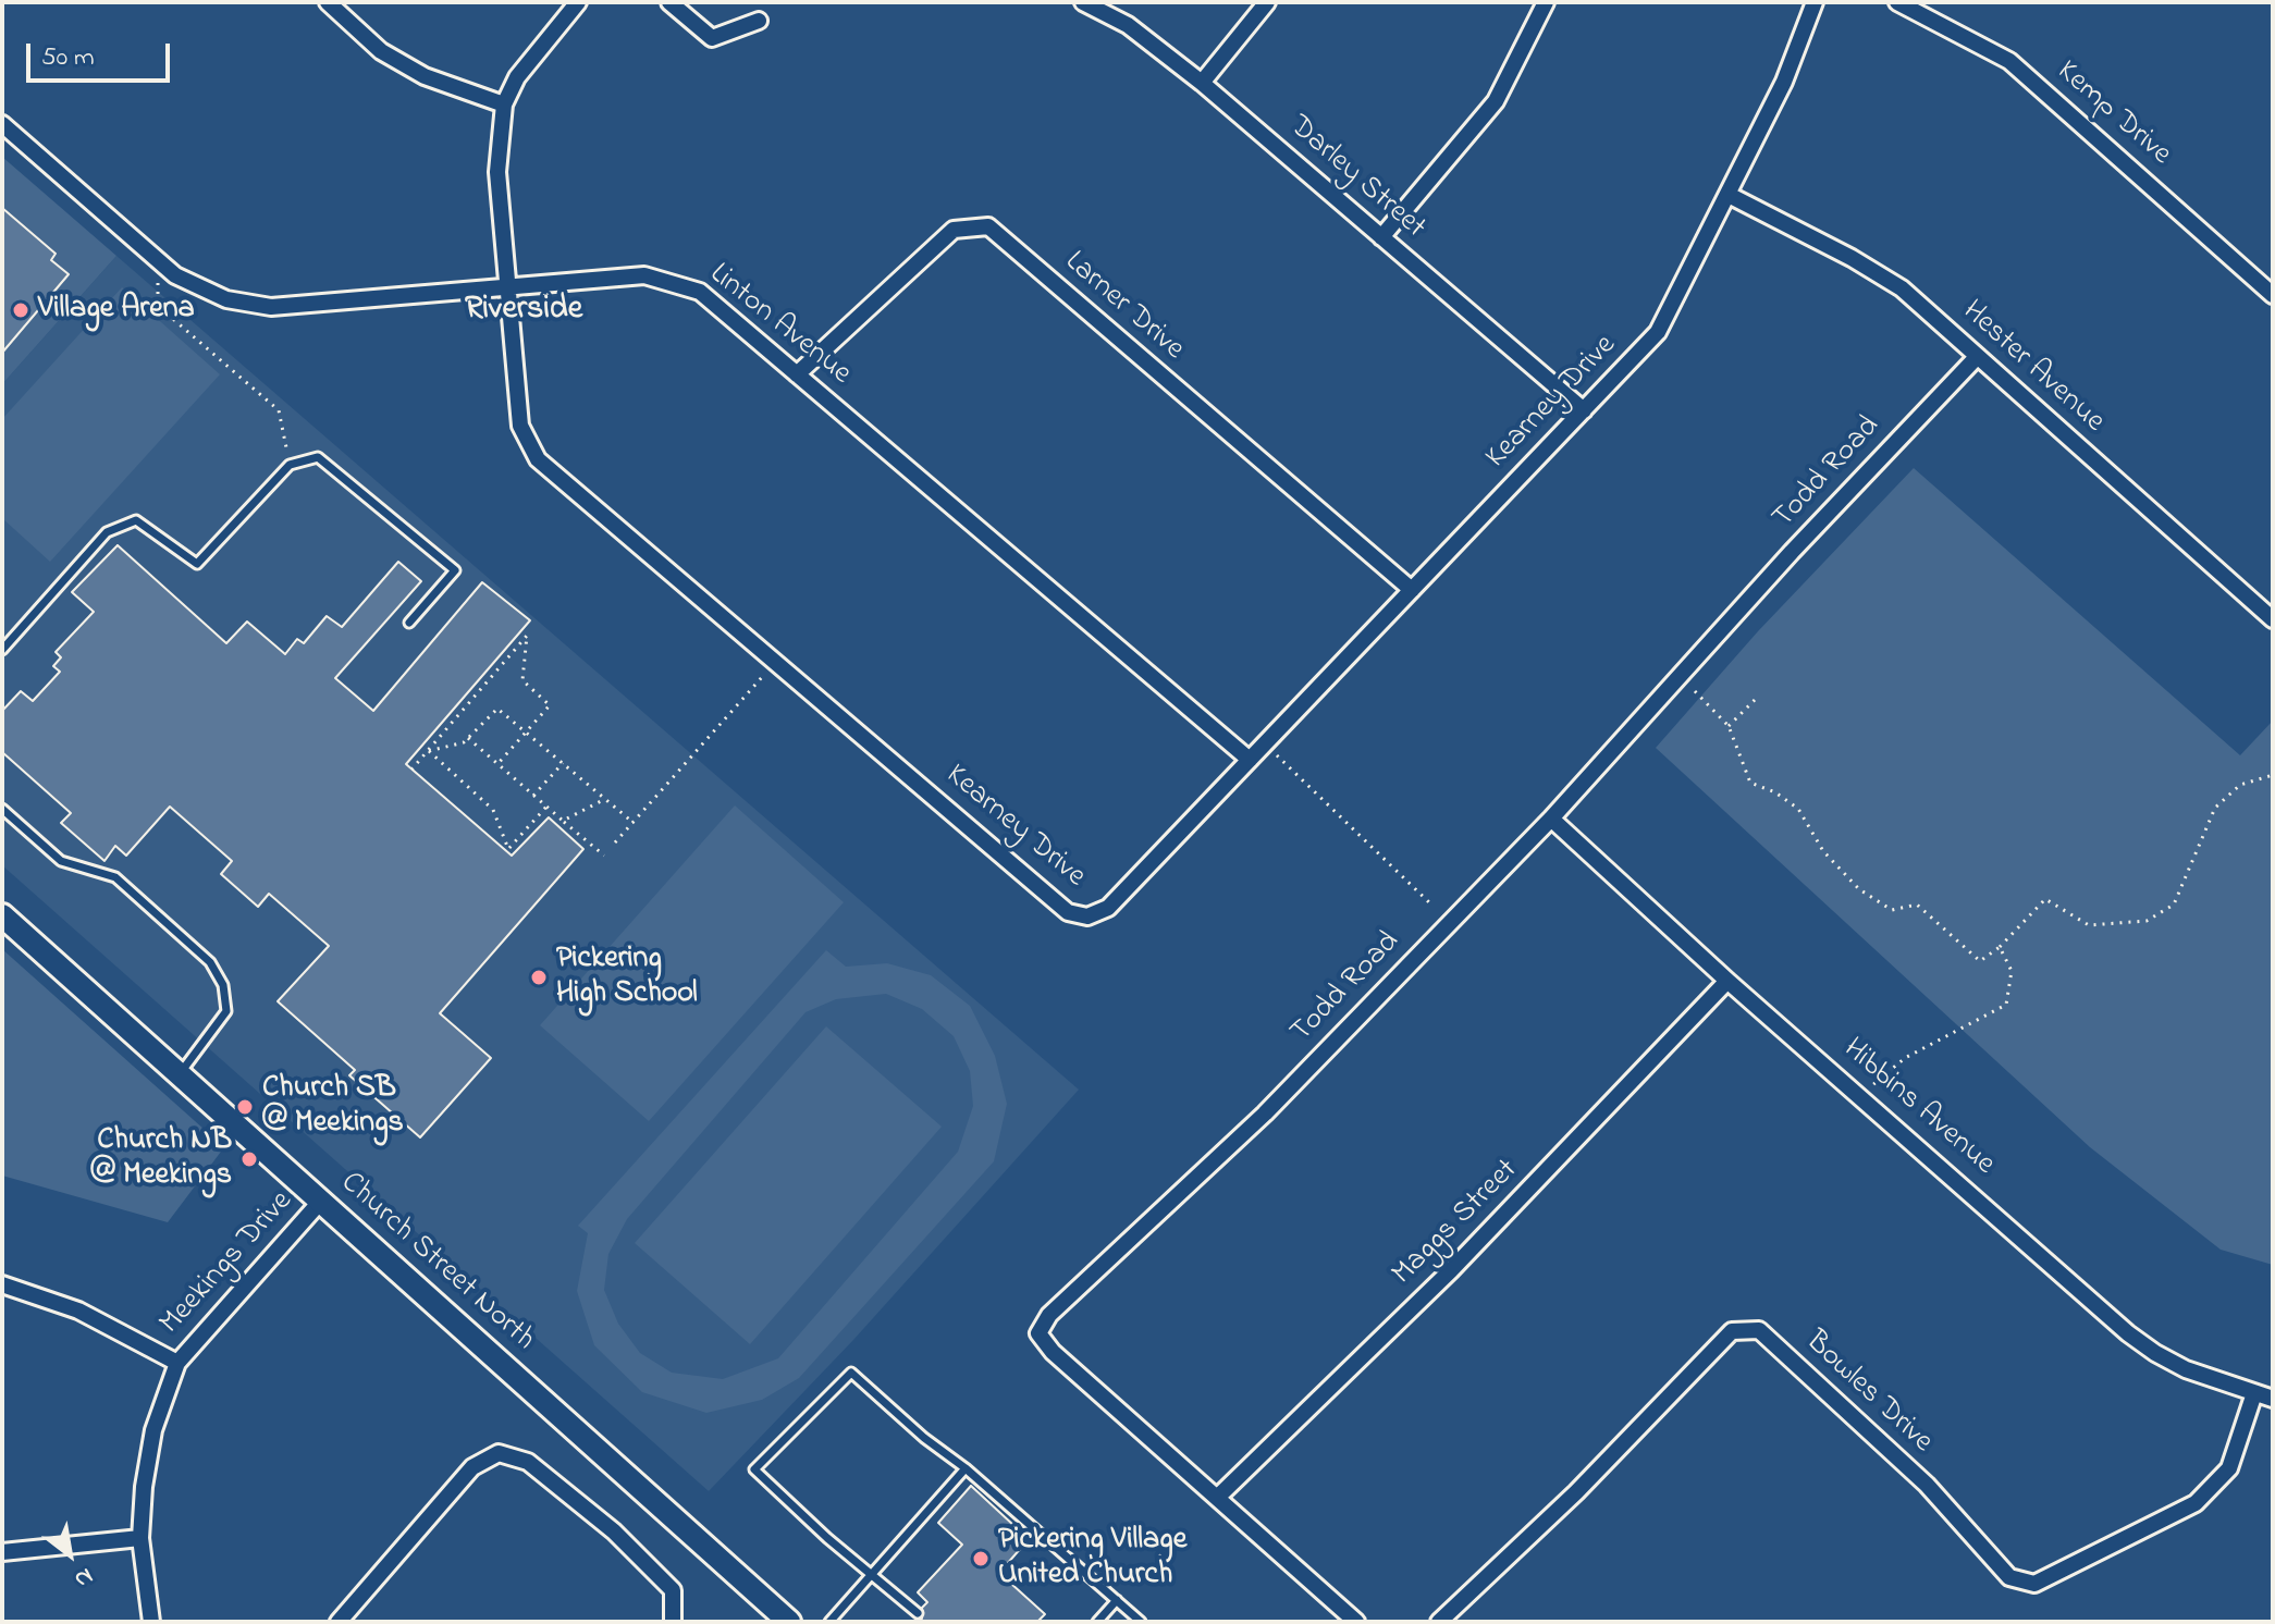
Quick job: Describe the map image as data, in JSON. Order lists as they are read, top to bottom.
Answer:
{
  "streets": {
    "street": [
      "Kemp Drive",
      "Darley Street",
      "Larner Drive",
      "Linton Avenue",
      "Hester Avenue",
      "Kearney Drive",
      "Todd Road",
      "Hibbins Avenue",
      "Maggs Street",
      "Church Street North",
      "Meekings Drive",
      "Bowles Drive"
    ]
  },
  "crossings": [
    ["Darley Street", "Kearney Drive"],
    ["Larner Drive", "Linton Avenue"],
    ["Larner Drive", "Kearney Drive"],
    ["Linton Avenue", "Kearney Drive"],
    ["Hester Avenue", "Kearney Drive"],
    ["Hester Avenue", "Todd Road"],
    ["Todd Road", "Hibbins Avenue"],
    ["Todd Road", "Maggs Street"],
    ["Hibbins Avenue", "Maggs Street"],
    ["Hibbins Avenue", "Bowles Drive"],
    ["Church Street North", "Meekings Drive"]
  ],
  "districts": ["Riverside"],
  "places": [
    "Village Arena",
    "Pickering High School",
    "Church SB @ Meekings",
    "Church NB @ Meekings",
    "Pickering Village United Church"
  ],
  "scale_bar": "50 m",
  "north": "bottom right"
}
